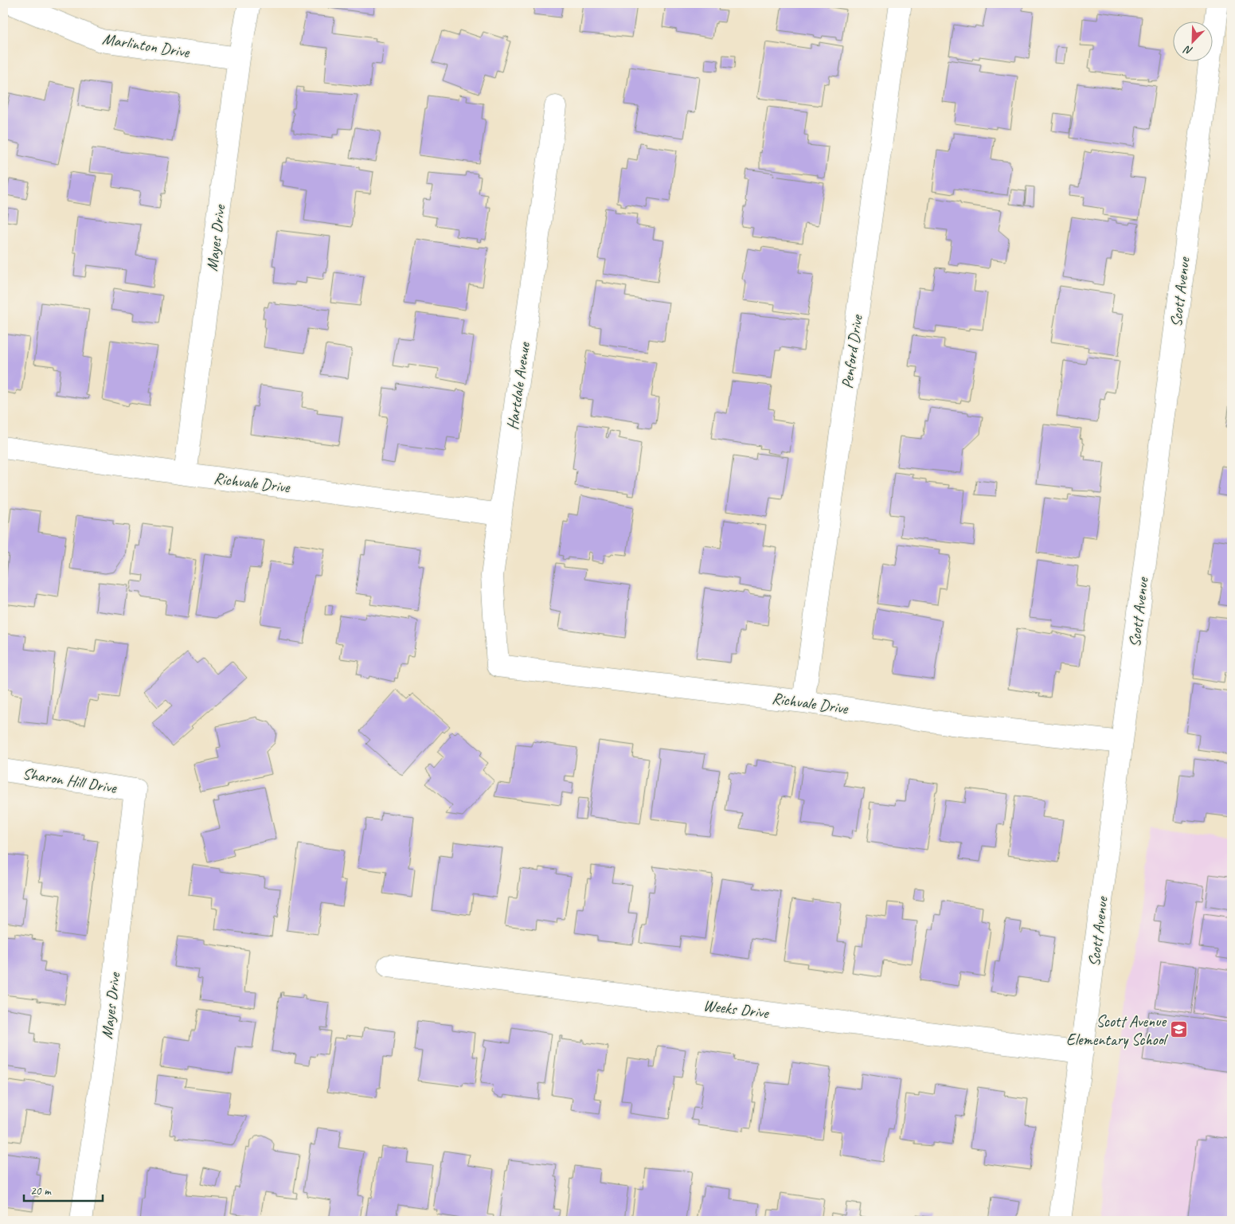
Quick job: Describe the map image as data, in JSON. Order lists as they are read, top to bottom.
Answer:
{
  "streets": {
    "street": [
      "Marlinton Drive",
      "Mayes Drive",
      "Scott Avenue",
      "Penford Drive",
      "Hartdale Avenue",
      "Richvale Drive",
      "Sharon Hill Drive",
      "Weeks Drive"
    ]
  },
  "crossings": [
    ["Marlinton Drive", "Mayes Drive"],
    ["Mayes Drive", "Richvale Drive"],
    ["Mayes Drive", "Sharon Hill Drive"],
    ["Scott Avenue", "Richvale Drive"],
    ["Scott Avenue", "Weeks Drive"],
    ["Penford Drive", "Richvale Drive"],
    ["Hartdale Avenue", "Richvale Drive"]
  ],
  "places": {
    "school or university": ["Scott Avenue Elementary School"]
  },
  "scale_bar": "20 m",
  "north": "bottom left"
}
